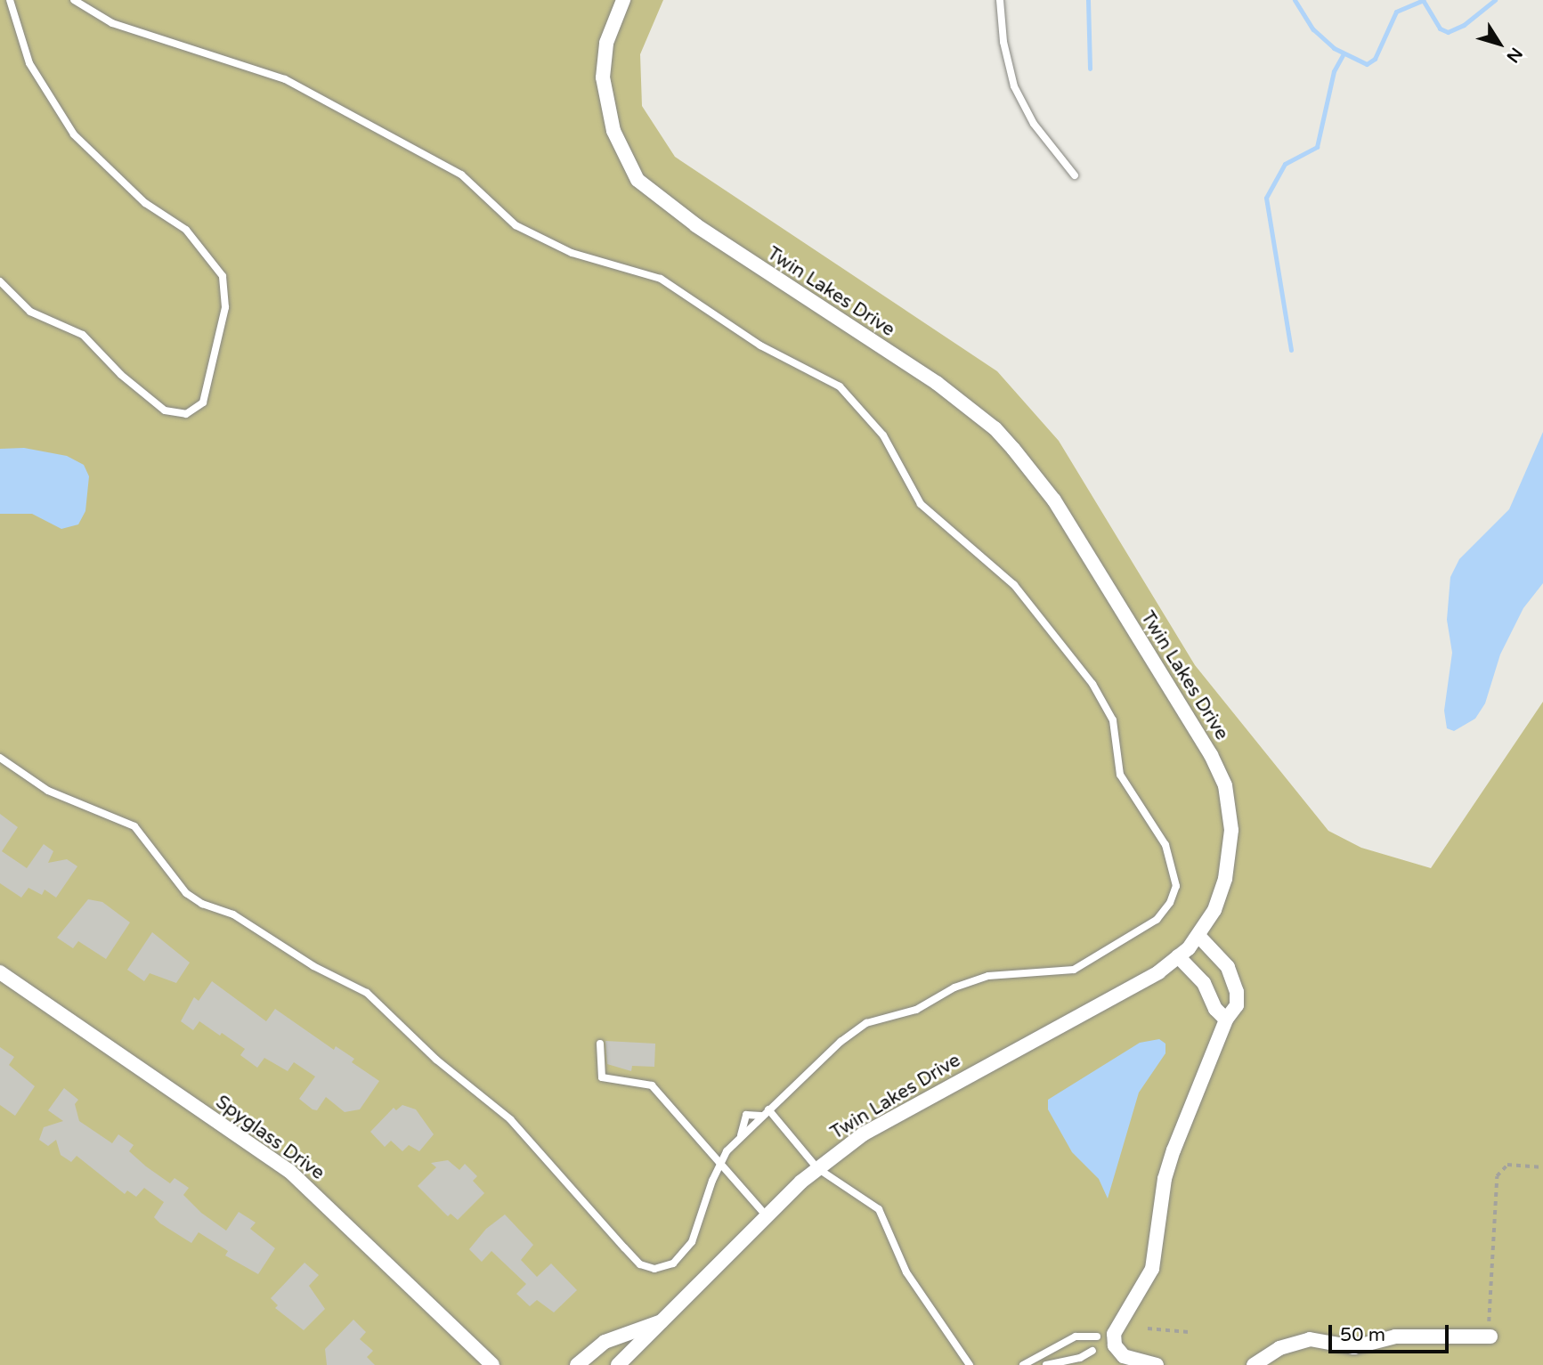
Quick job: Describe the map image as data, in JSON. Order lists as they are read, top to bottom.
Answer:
{
  "streets": {
    "street": ["Twin Lakes Drive", "Spyglass Drive"]
  },
  "scale_bar": "50 m",
  "north": "bottom right"
}
